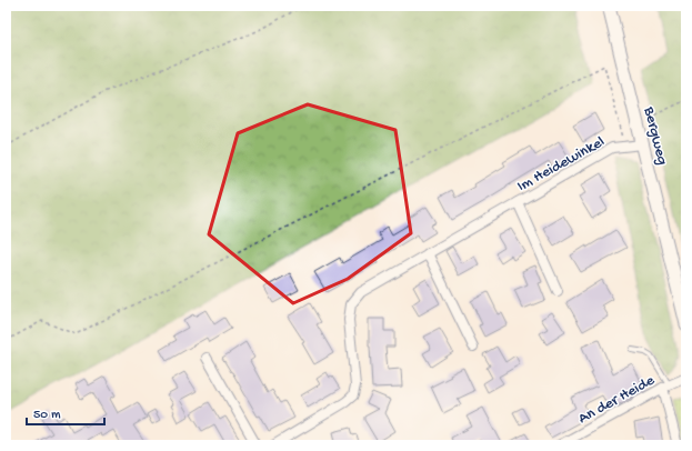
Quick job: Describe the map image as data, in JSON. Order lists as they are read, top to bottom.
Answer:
{
  "streets": {
    "main road": ["Bergweg"],
    "street": ["Im Heidewinkel", "An der Heide"]
  },
  "crossings": [
    ["Bergweg", "Im Heidewinkel"]
  ],
  "scale_bar": "50 m"
}
